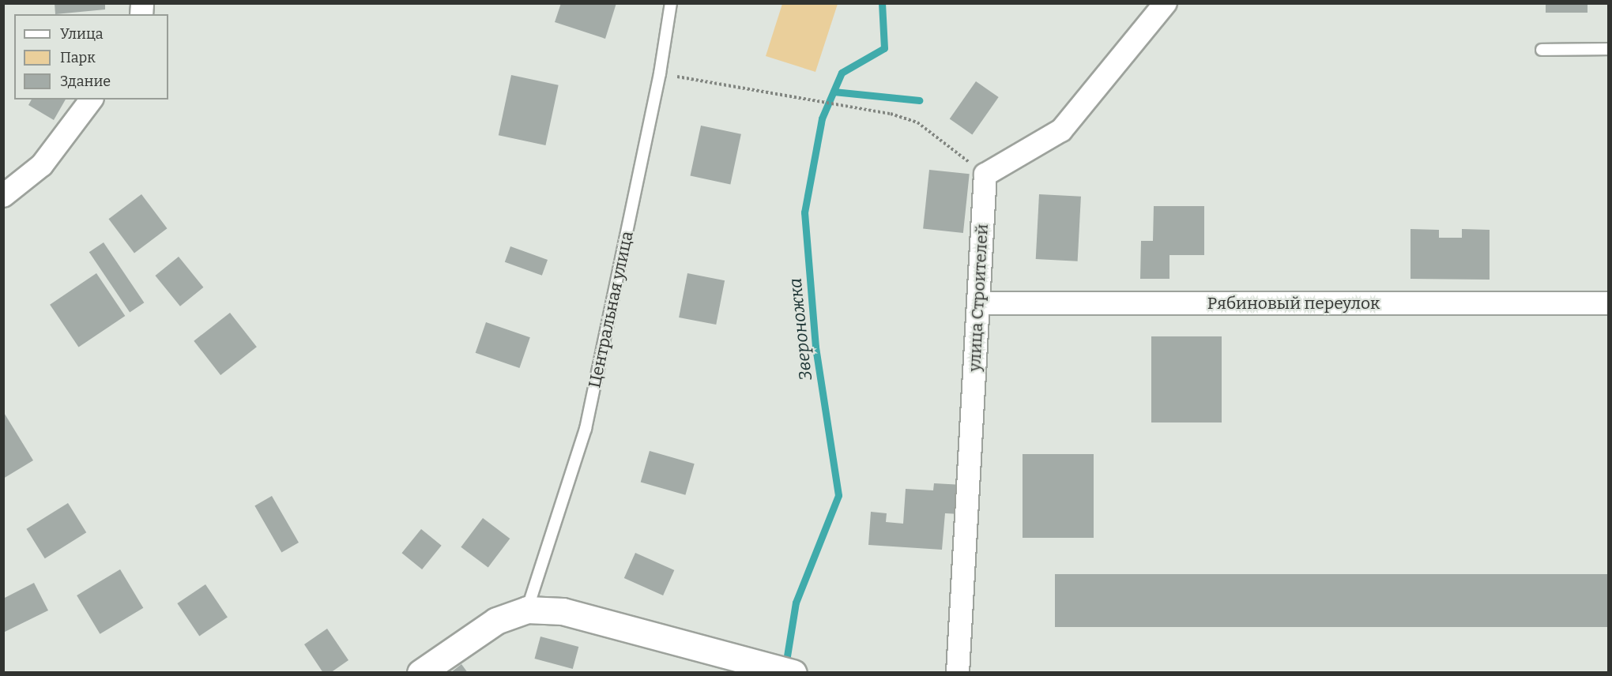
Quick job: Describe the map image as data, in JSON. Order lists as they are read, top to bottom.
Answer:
{
  "streets": {
    "street": ["улица Строителей", "Рябиновый переулок"],
    "lane": ["Центральная улица"]
  },
  "crossings": [
    ["улица Строителей", "Рябиновый переулок"]
  ],
  "water": ["Звероножка"],
  "legend": ["Улица", "Парк", "Здание"]
}
